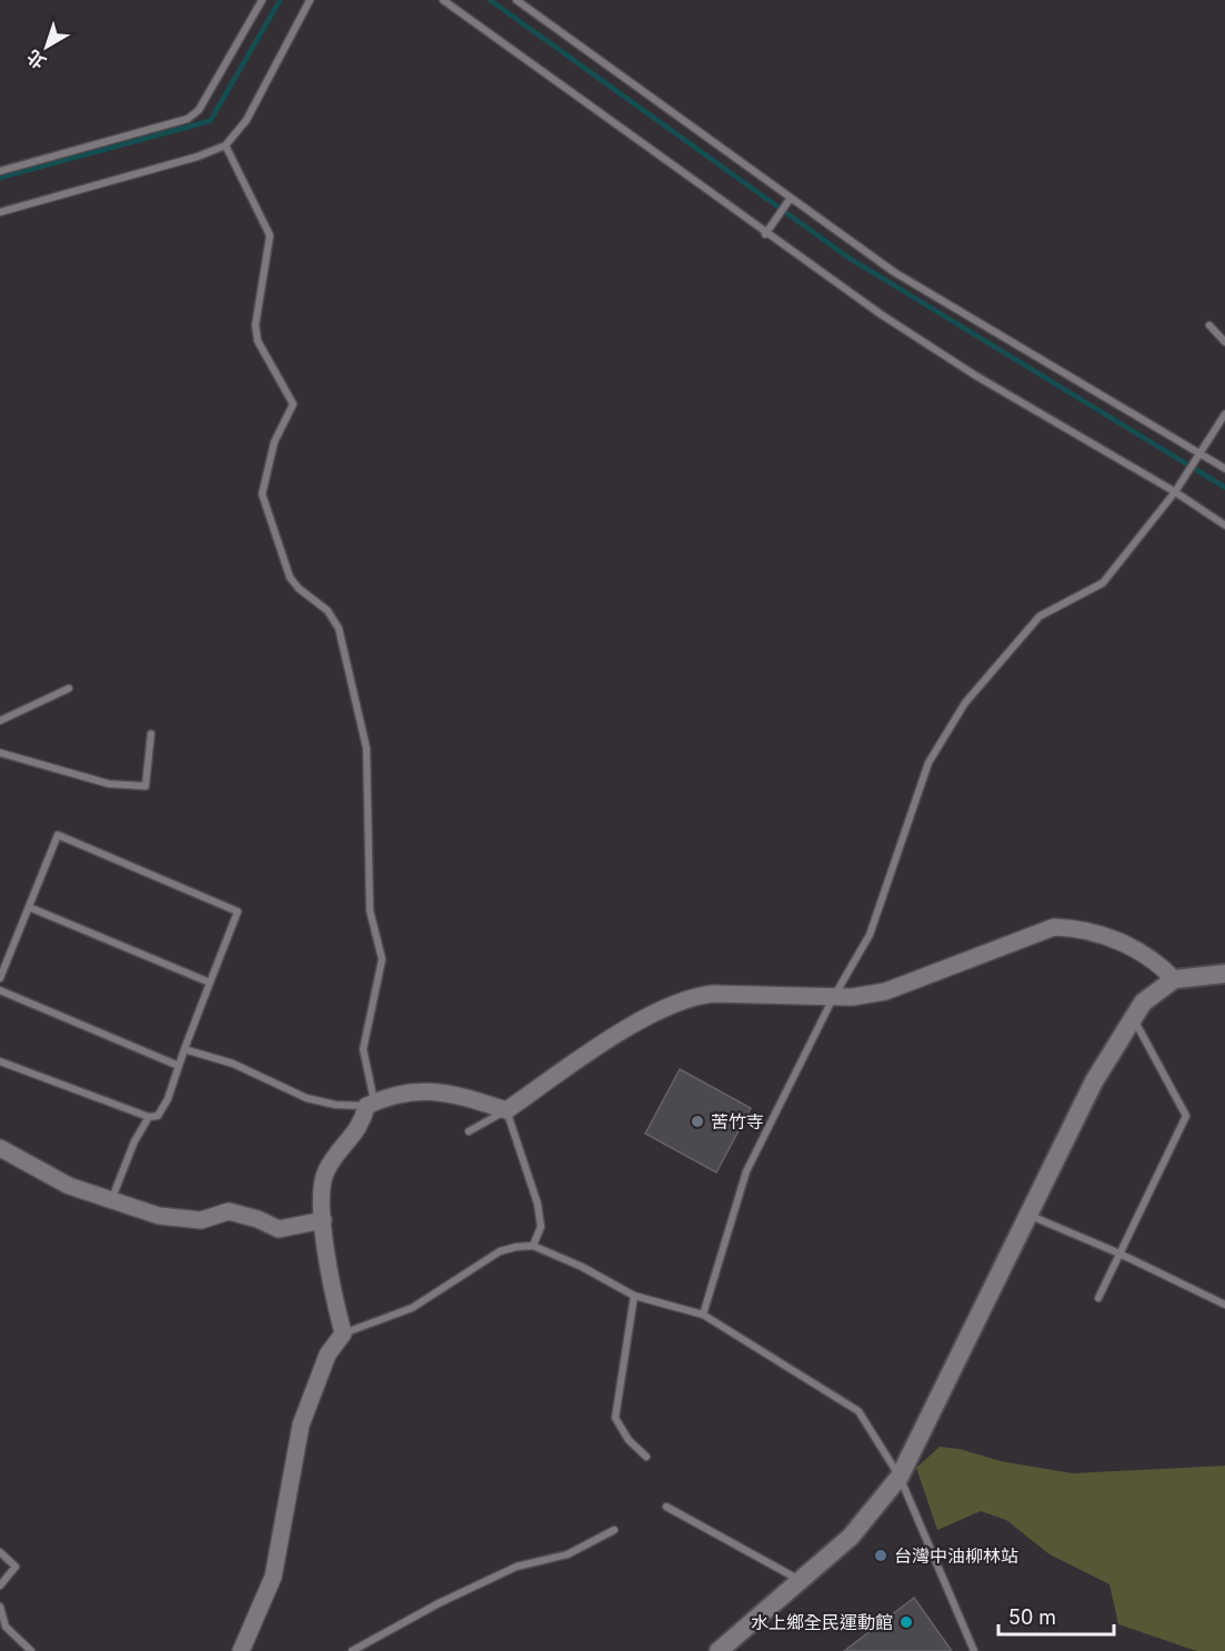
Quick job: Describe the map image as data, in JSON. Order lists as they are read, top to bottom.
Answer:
{
  "places": ["苦竹寺", "台灣中油柳林站", "水上鄉全民運動館"],
  "scale_bar": "50 m",
  "north": "bottom left"
}
